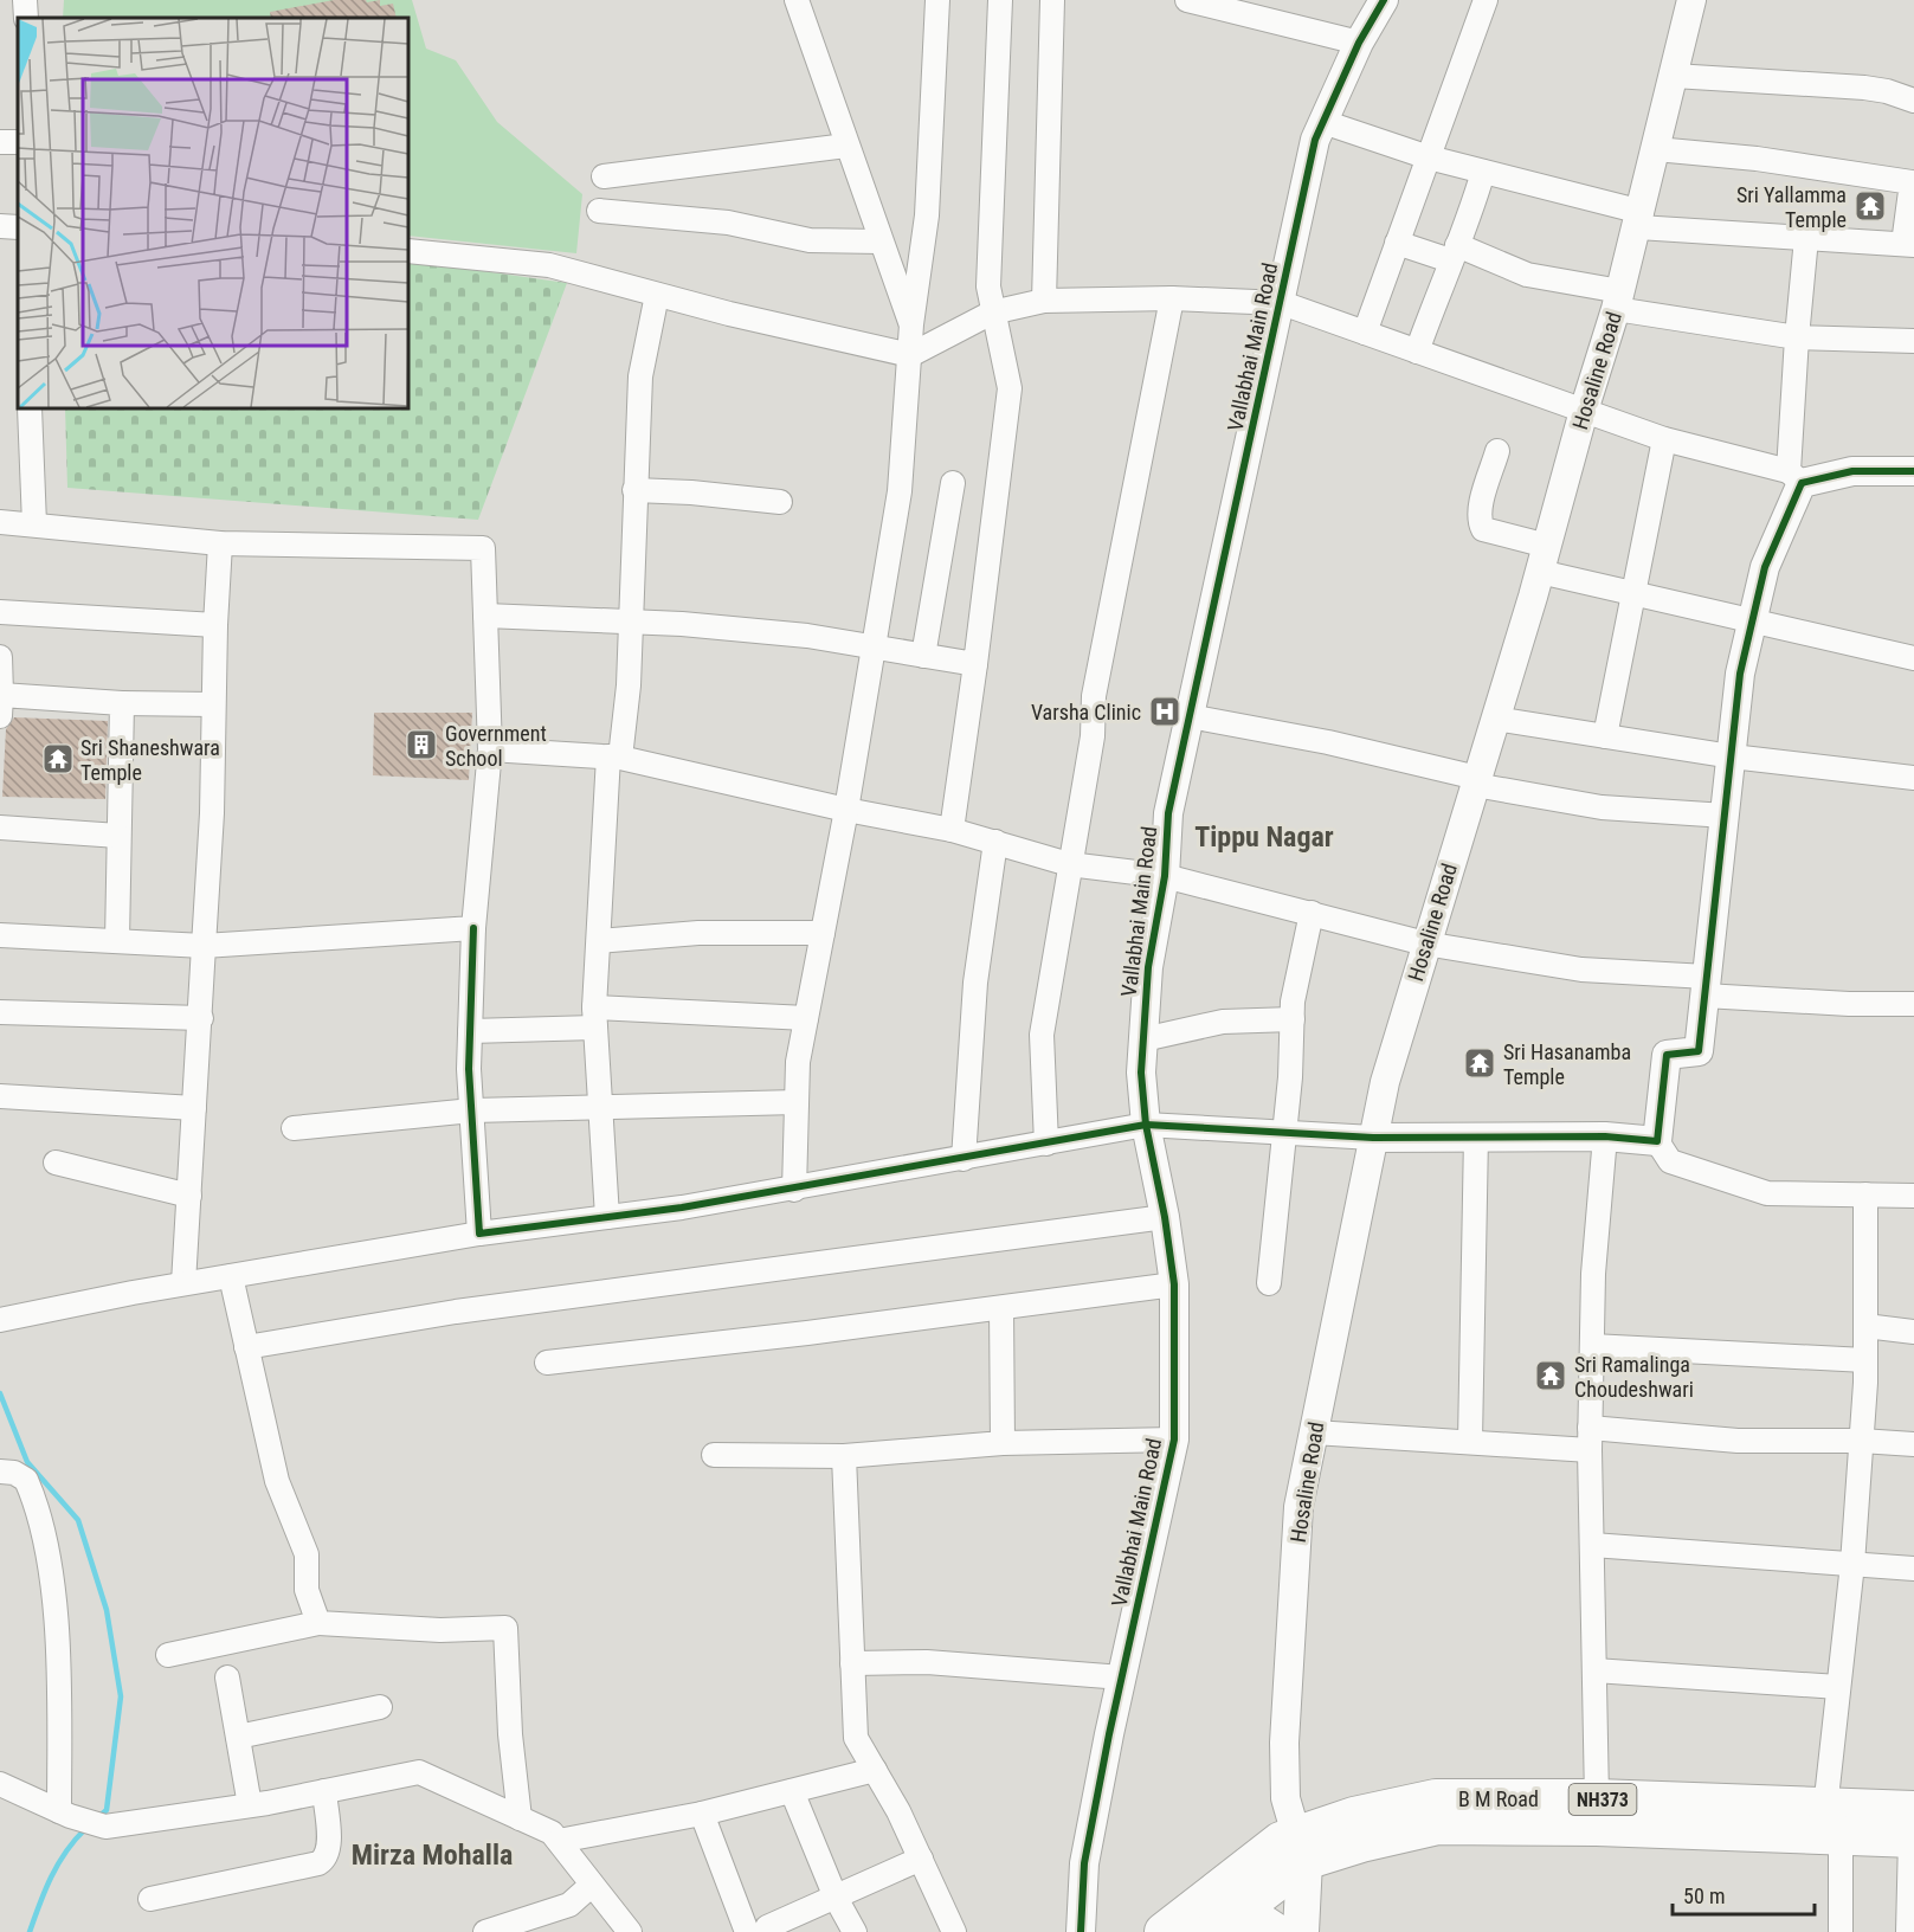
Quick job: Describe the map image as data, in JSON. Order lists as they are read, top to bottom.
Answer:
{
  "streets": {
    "highway": ["B M Road", "NH373"],
    "street": ["Vallabhai Main Road", "Hosaline Road"]
  },
  "crossings": [
    ["Hosaline Road", "B M Road"]
  ],
  "districts": ["Tippu Nagar", "Mirza Mohalla"],
  "places": {
    "temple": [
      "Sri Yallamma Temple",
      "Sri Shaneshwara Temple",
      "Sri Hasanamba Temple",
      "Sri Ramalinga Choudeshwari"
    ],
    "hospital": ["Varsha Clinic"],
    "building": ["Government School"]
  },
  "scale_bar": "50 m"
}
